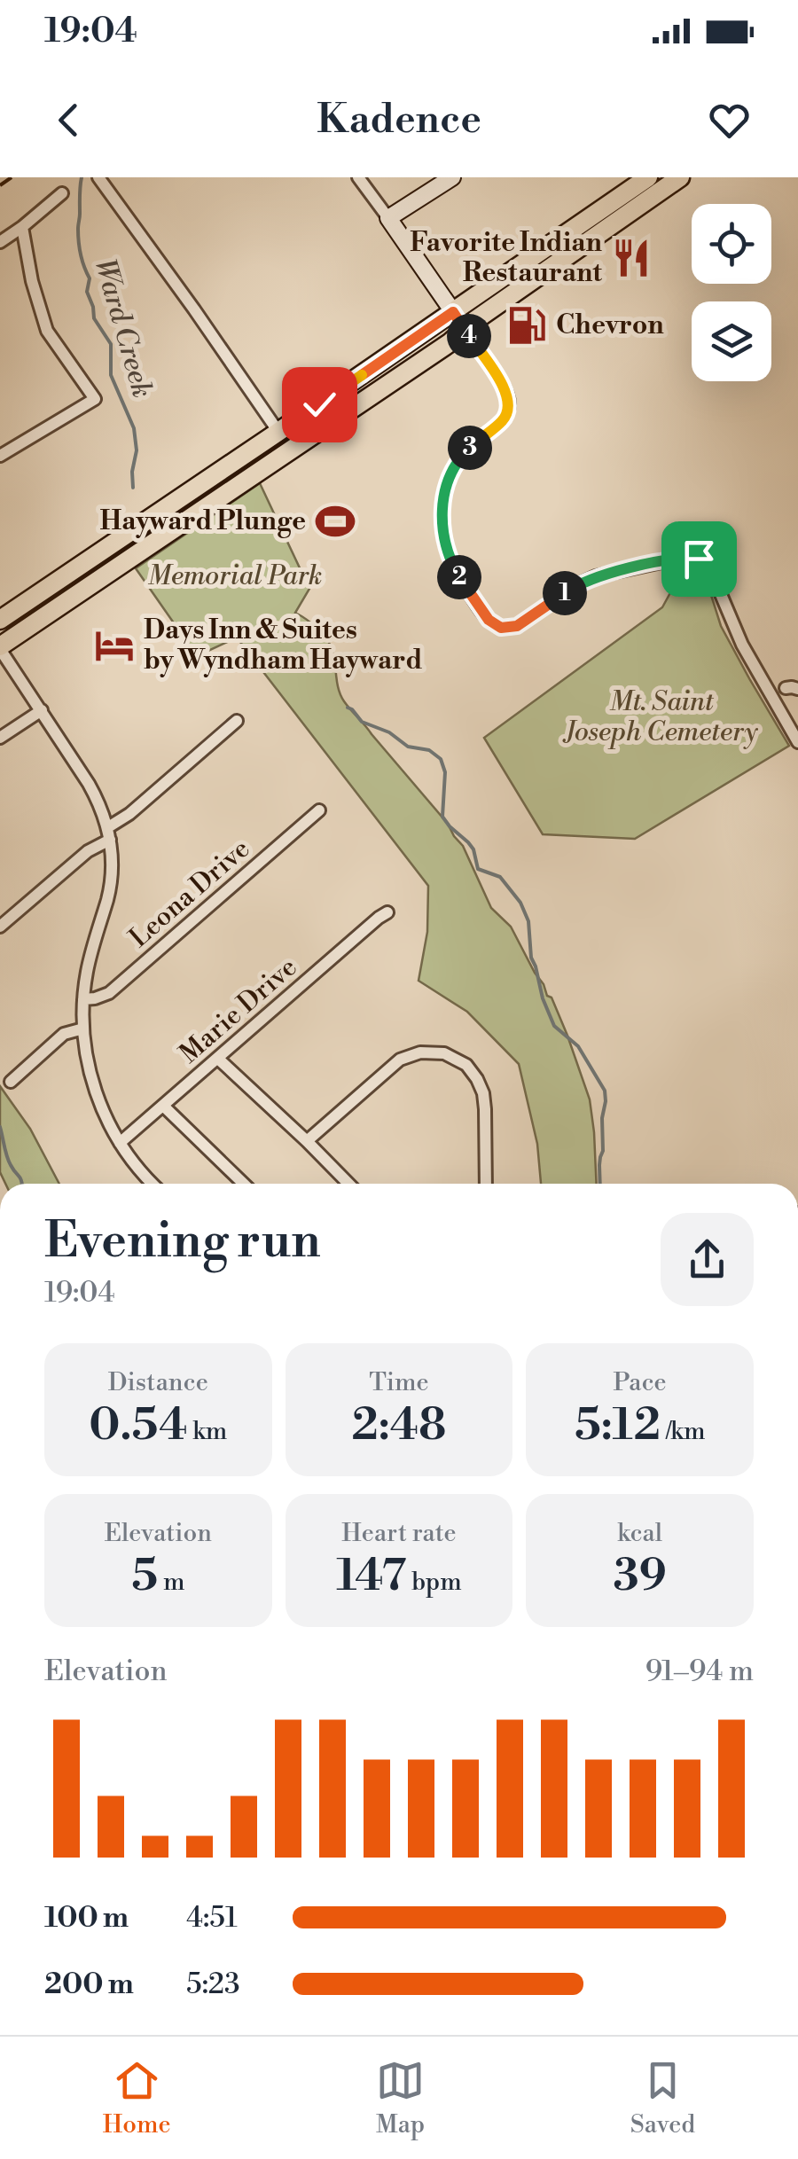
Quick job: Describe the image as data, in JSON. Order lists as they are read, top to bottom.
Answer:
{
  "streets": {
    "street": ["Leona Drive", "Marie Drive"]
  },
  "water": ["Ward Creek"],
  "parks": ["Memorial Park", "Mt. Saint Joseph Cemetery"],
  "places": {
    "restaurant": ["Favorite Indian Restaurant"],
    "fuel station": ["Chevron"],
    "sports": ["Hayward Plunge"],
    "hotel": ["Days Inn & Suites by Wyndham Hayward"]
  },
  "page": {
    "status": "19:04",
    "header": "Kadence",
    "pins": [
      "4",
      "3",
      "2",
      "1"
    ],
    "heading": ["Evening run", "19:04"],
    "stats": [
      ["Distance", "0.54 km"],
      ["Time", "2:48"],
      ["Pace", "5:12 /km"],
      ["Elevation", "5 m"],
      ["Heart rate", "147 bpm"],
      ["kcal", "39"]
    ],
    "chart": ["Elevation", "91–94 m"],
    "list": [
      {
        "name": "100 m",
        "note": "4:51"
      },
      {
        "name": "200 m",
        "note": "5:23"
      }
    ],
    "tabs": ["Home", "Map", "Saved"]
  }
}
